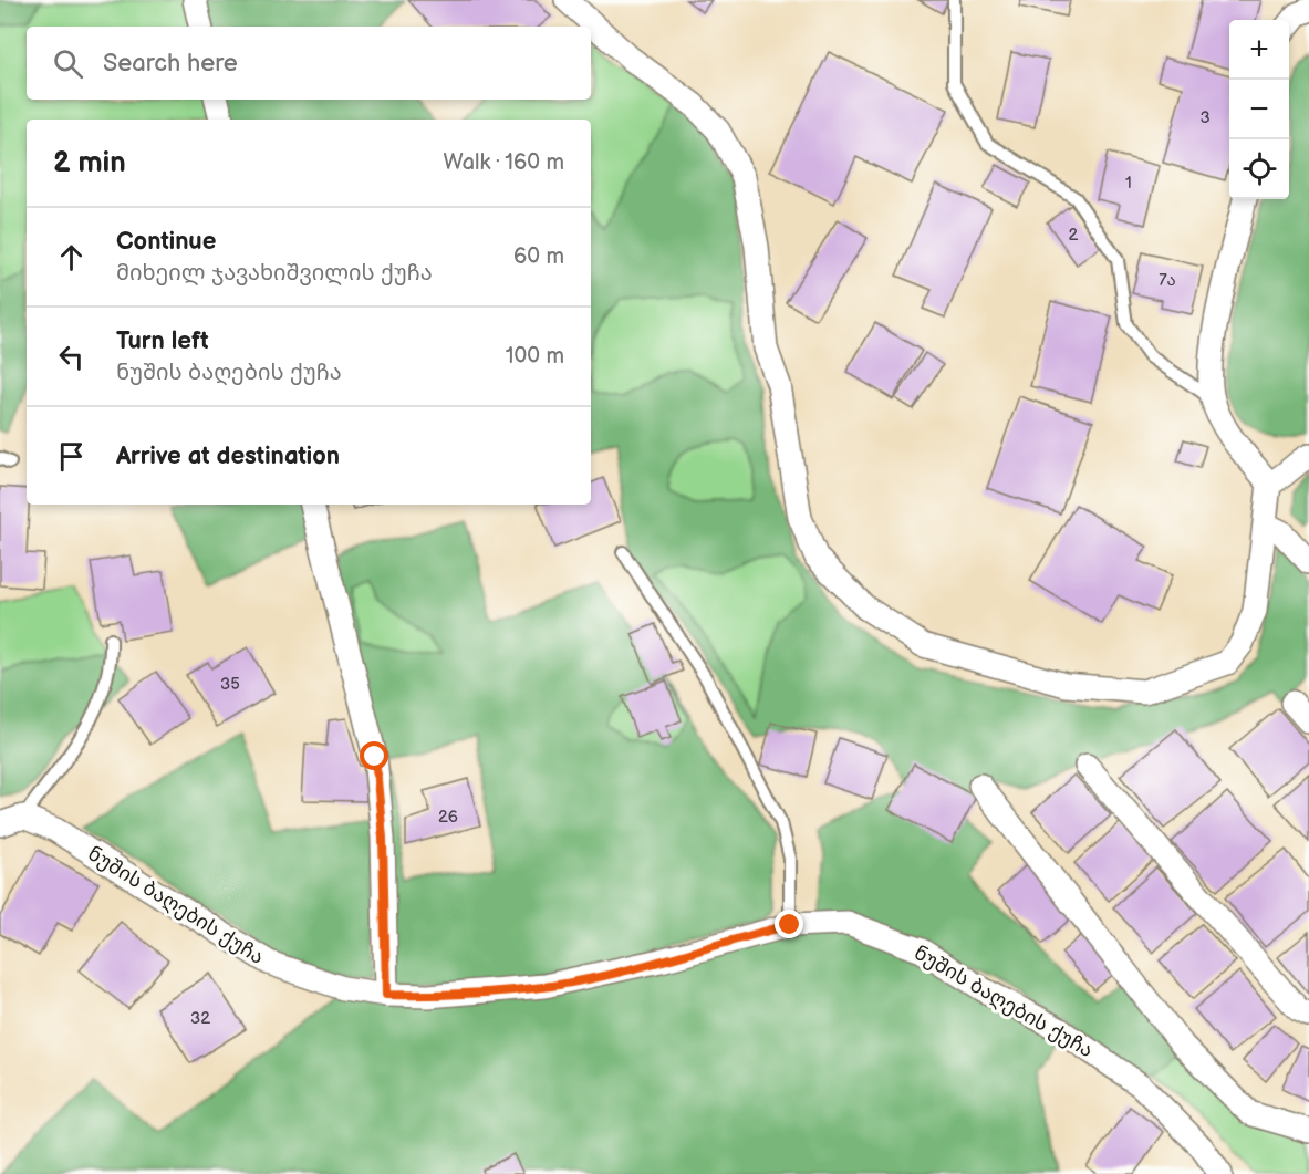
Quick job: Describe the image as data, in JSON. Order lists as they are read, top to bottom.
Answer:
{
  "streets": {
    "street": ["ნუშის ბაღების ქუჩა"]
  },
  "house_numbers": [
    "3",
    "1",
    "2",
    "7ა",
    "35",
    "26",
    "32"
  ],
  "page": {
    "map_buttons": ["+", "−"],
    "search": "Search here",
    "heading": ["2 min", "Walk · 160 m"],
    "list": [
      ["Continue", "მიხეილ ჯავახიშვილის ქუჩა", "60 m"],
      ["Turn left", "ნუშის ბაღების ქუჩა", "100 m"],
      "Arrive at destination"
    ]
  }
}
